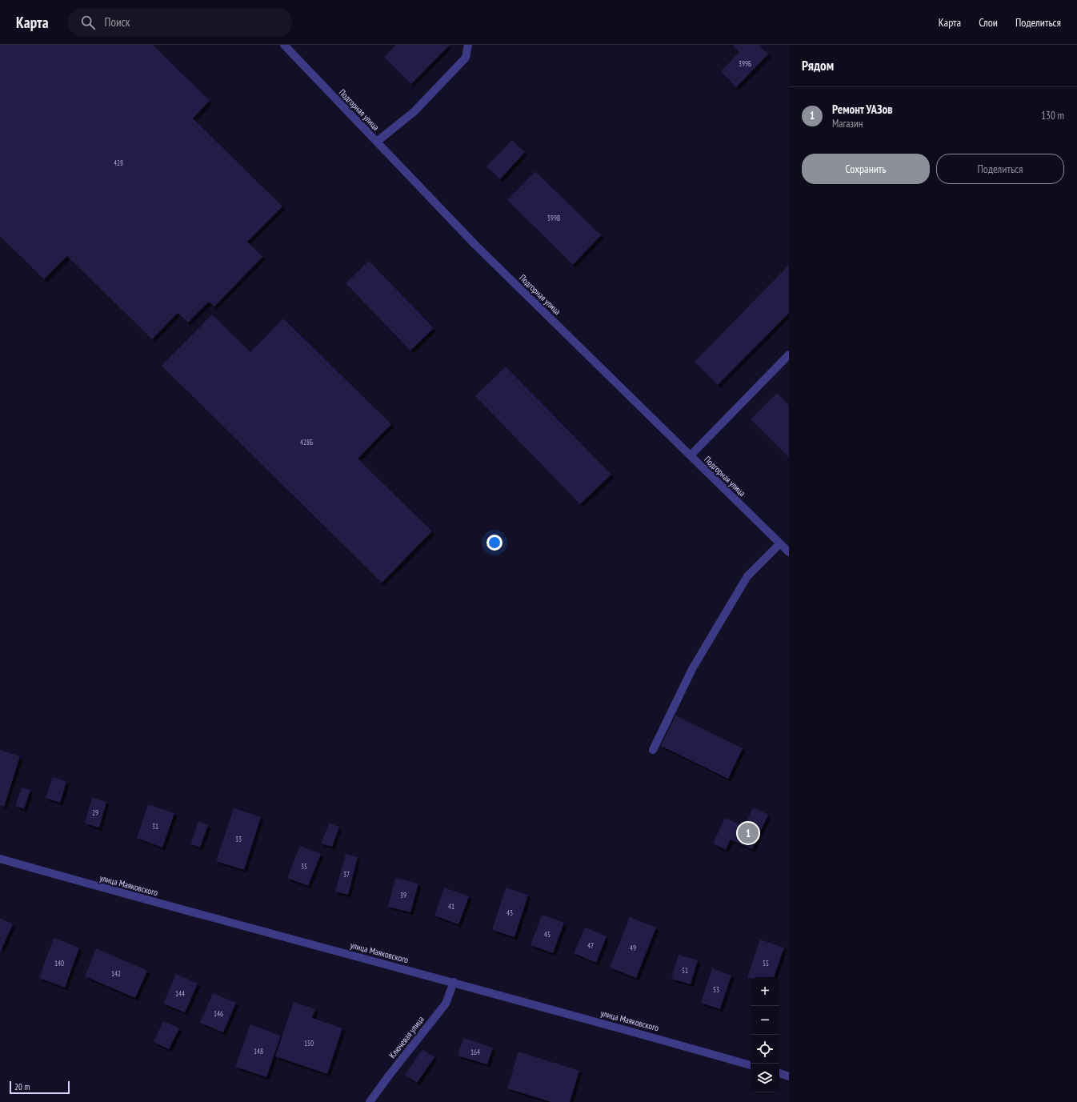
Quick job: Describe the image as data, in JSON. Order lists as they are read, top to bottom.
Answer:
{
  "streets": {
    "street": ["Подгорная улица", "улица Маяковского", "Ключевая улица"]
  },
  "crossings": [
    ["улица Маяковского", "Ключевая улица"]
  ],
  "house_numbers": [
    "399Б",
    "428",
    "399В",
    "428Б",
    "29",
    "31",
    "33",
    "35",
    "37",
    "39",
    "41",
    "43",
    "45",
    "47",
    "49",
    "140",
    "55",
    "51",
    "142",
    "53",
    "144",
    "146",
    "150",
    "148",
    "164"
  ],
  "scale_bar": "20 m",
  "page": {
    "header": "Карта",
    "search": "Поиск",
    "nav": ["Карта", "Слои", "Поделиться"],
    "heading": "Рядом",
    "list": [
      {
        "mark": "1",
        "name": "Ремонт УАЗов",
        "note": "Магазин",
        "value": "130 m"
      }
    ],
    "buttons": ["Сохранить", "Поделиться"],
    "pins": "1",
    "map_buttons": ["+", "−"],
    "scale": "20 m"
  }
}
